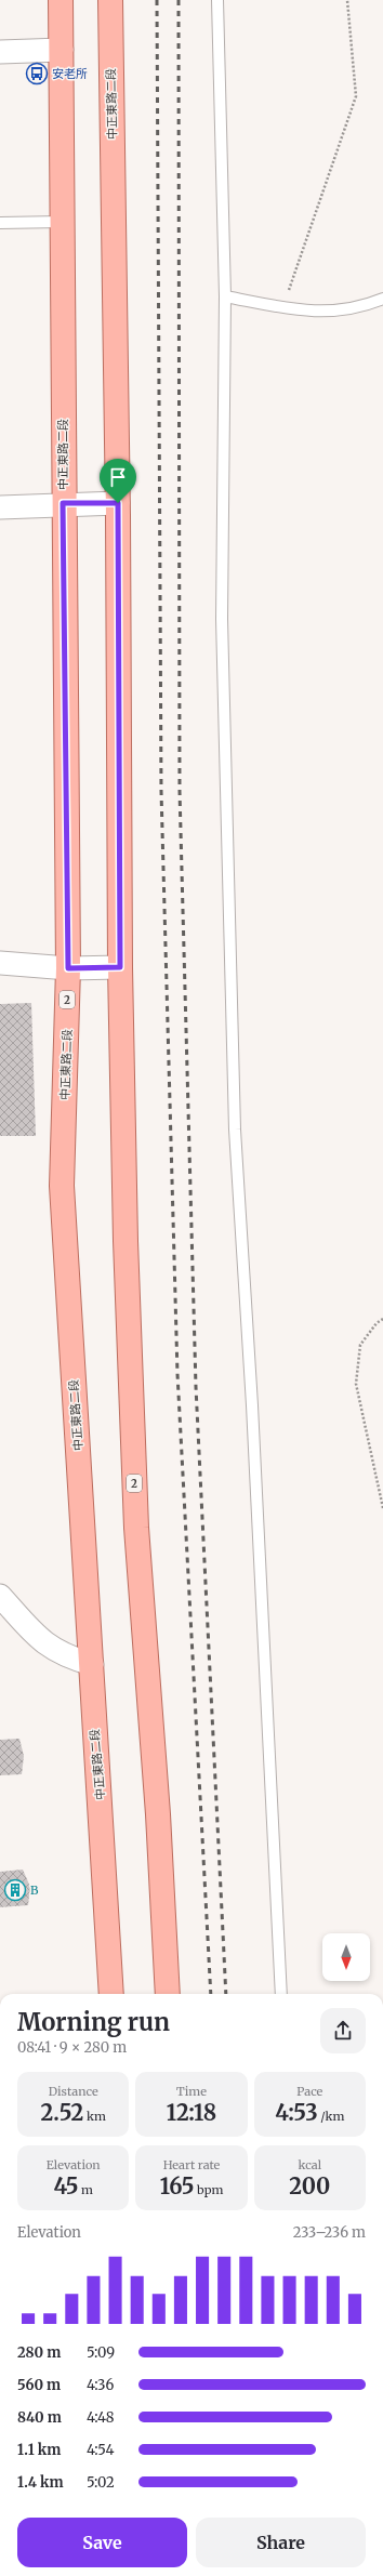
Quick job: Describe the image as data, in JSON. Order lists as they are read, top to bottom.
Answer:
{
  "streets": {
    "main road": ["中正東路二段", "2"]
  },
  "places": {
    "bus stop": ["安老所"],
    "building": ["B"]
  },
  "north": "bottom",
  "page": {
    "heading": ["Morning run", "08:41 · 9 × 280 m"],
    "stats": [
      ["Distance", "2.52 km"],
      ["Time", "12:18"],
      ["Pace", "4:53 /km"],
      ["Elevation", "45 m"],
      ["Heart rate", "165 bpm"],
      ["kcal", "200"]
    ],
    "chart": ["Elevation", "233–236 m"],
    "list": [
      {
        "name": "280 m",
        "note": "5:09"
      },
      {
        "name": "560 m",
        "note": "4:36"
      },
      {
        "name": "840 m",
        "note": "4:48"
      },
      {
        "name": "1.1 km",
        "note": "4:54"
      },
      {
        "name": "1.4 km",
        "note": "5:02"
      }
    ],
    "buttons": ["Save", "Share"]
  }
}
